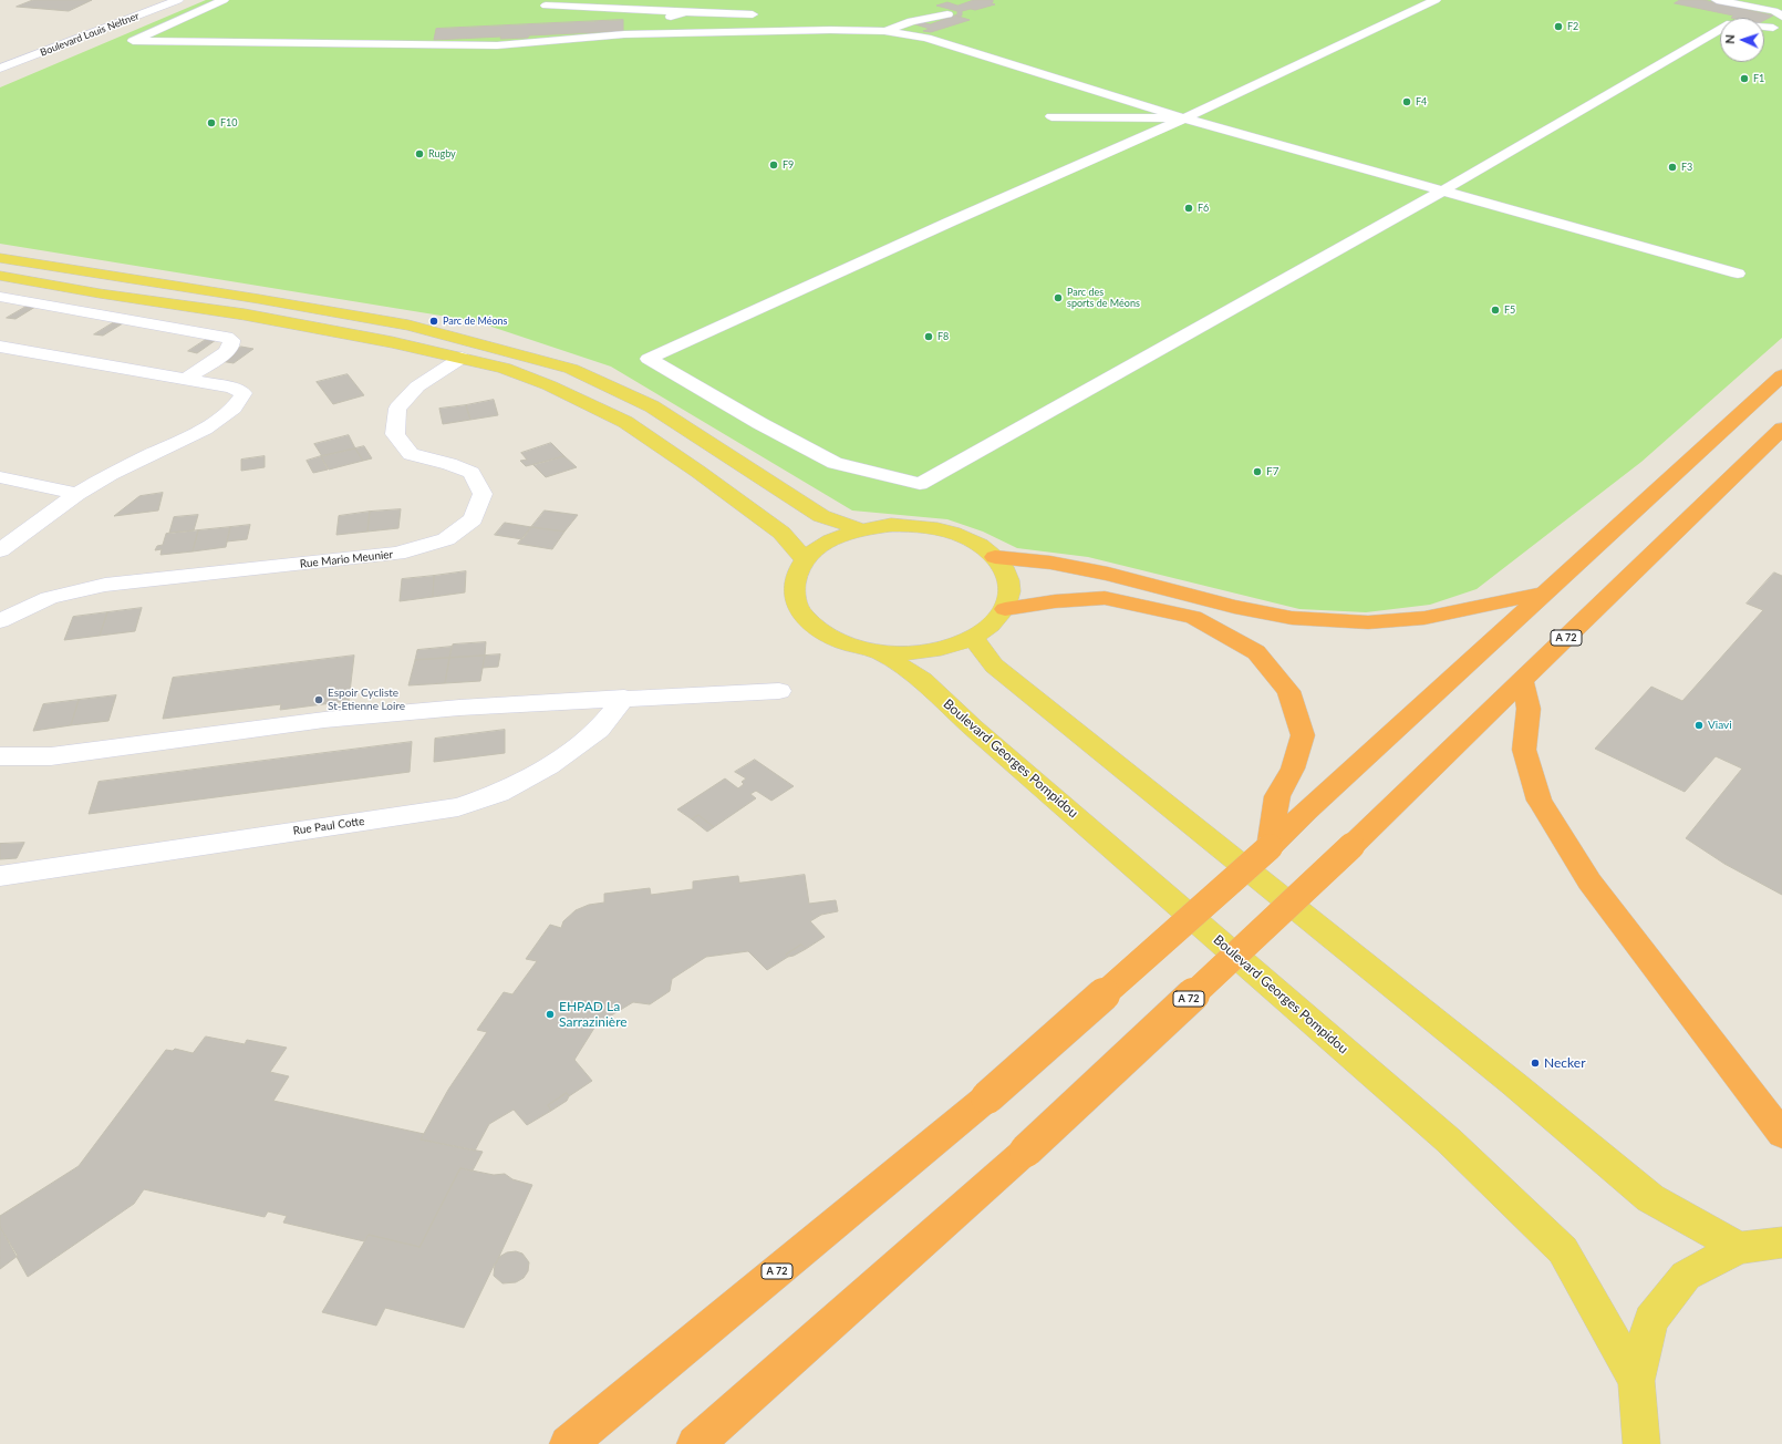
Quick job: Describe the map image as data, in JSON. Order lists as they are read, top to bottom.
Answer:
{
  "streets": {
    "highway": ["A 72"],
    "main road": ["Boulevard Georges Pompidou"],
    "street": ["Boulevard Louis Neltner", "Rue Mario Meunier", "Rue Paul Cotte"]
  },
  "places": [
    "F2",
    "F1",
    "F4",
    "F10",
    "Rugby",
    "F9",
    "F3",
    "F6",
    "Parc des sports de Méons",
    "F5",
    "Parc de Méons",
    "F8",
    "F7",
    "Espoir Cycliste St-Etienne Loire",
    "Viavi",
    "EHPAD La Sarrazinière",
    "Necker"
  ],
  "north": "left"
}
